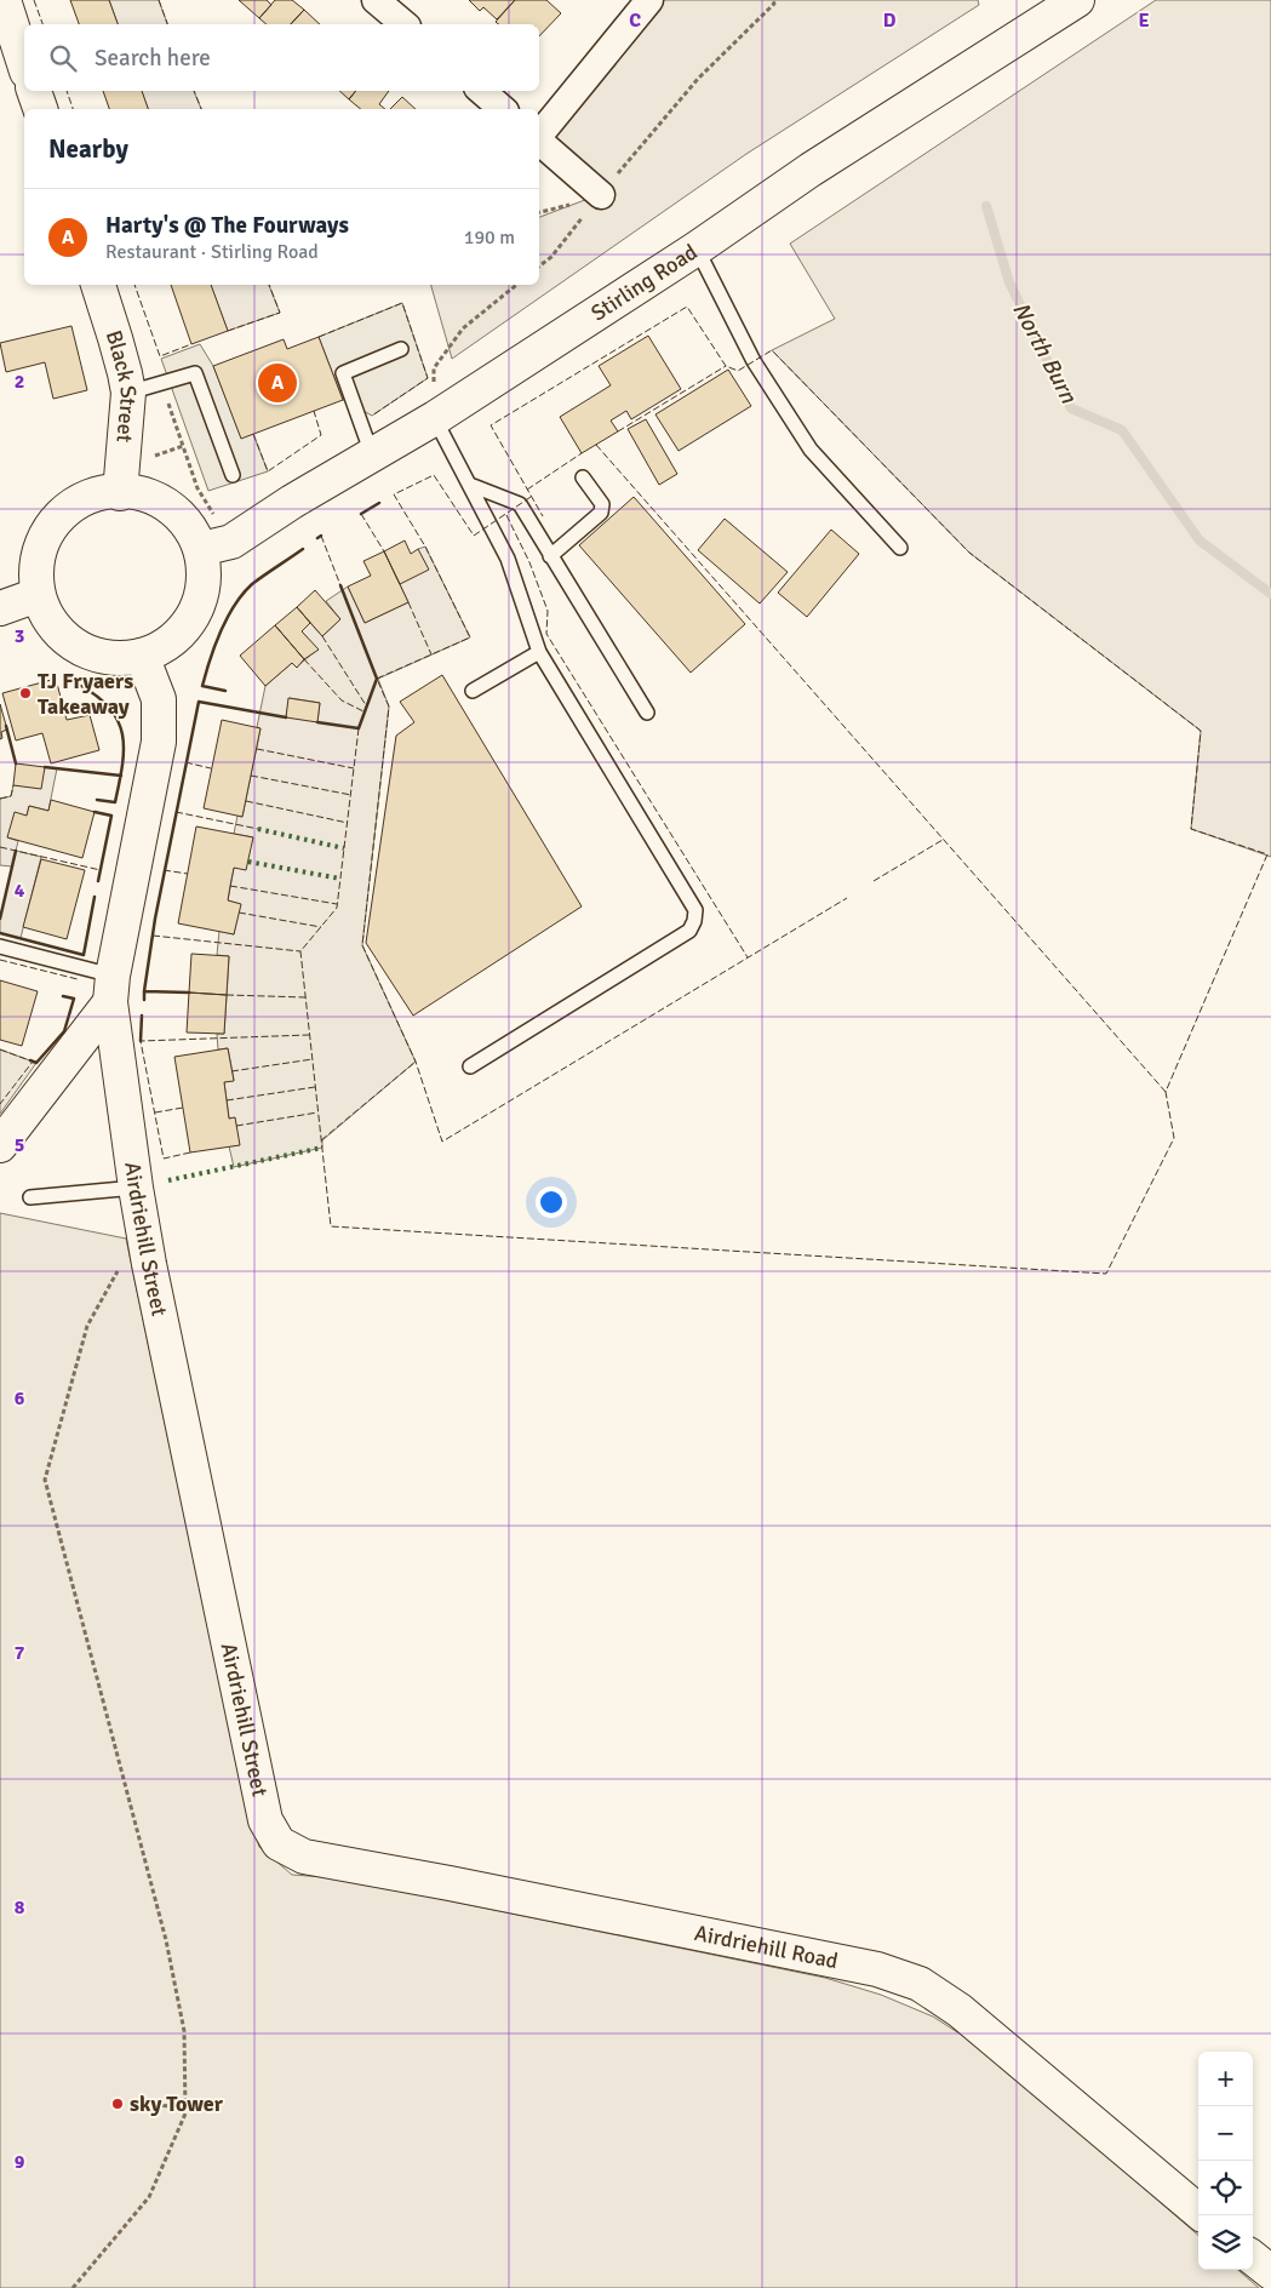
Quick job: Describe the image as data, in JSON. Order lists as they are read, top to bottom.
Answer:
{
  "streets": {
    "main road": [
      "Stirling Road",
      "Black Street",
      "Airdriehill Street",
      "Airdriehill Road"
    ]
  },
  "crossings": [
    ["Stirling Road", "Black Street"],
    ["Stirling Road", "Airdriehill Street"],
    ["Black Street", "Airdriehill Street"],
    ["Airdriehill Street", "Airdriehill Road"]
  ],
  "water": ["North Burn"],
  "places": ["TJ Fryaers Takeaway", "sky Tower"],
  "page": {
    "search": "Search here",
    "heading": "Nearby",
    "list": [
      {
        "mark": "A",
        "name": "Harty's @ The Fourways",
        "note": "Restaurant · Stirling Road",
        "value": "190 m"
      }
    ],
    "pins": "A",
    "map_buttons": ["+", "−"]
  },
  "grid": {
    "columns": ["C", "D", "E"],
    "rows": [
      "2",
      "3",
      "4",
      "5",
      "6",
      "7",
      "8",
      "9"
    ]
  }
}
